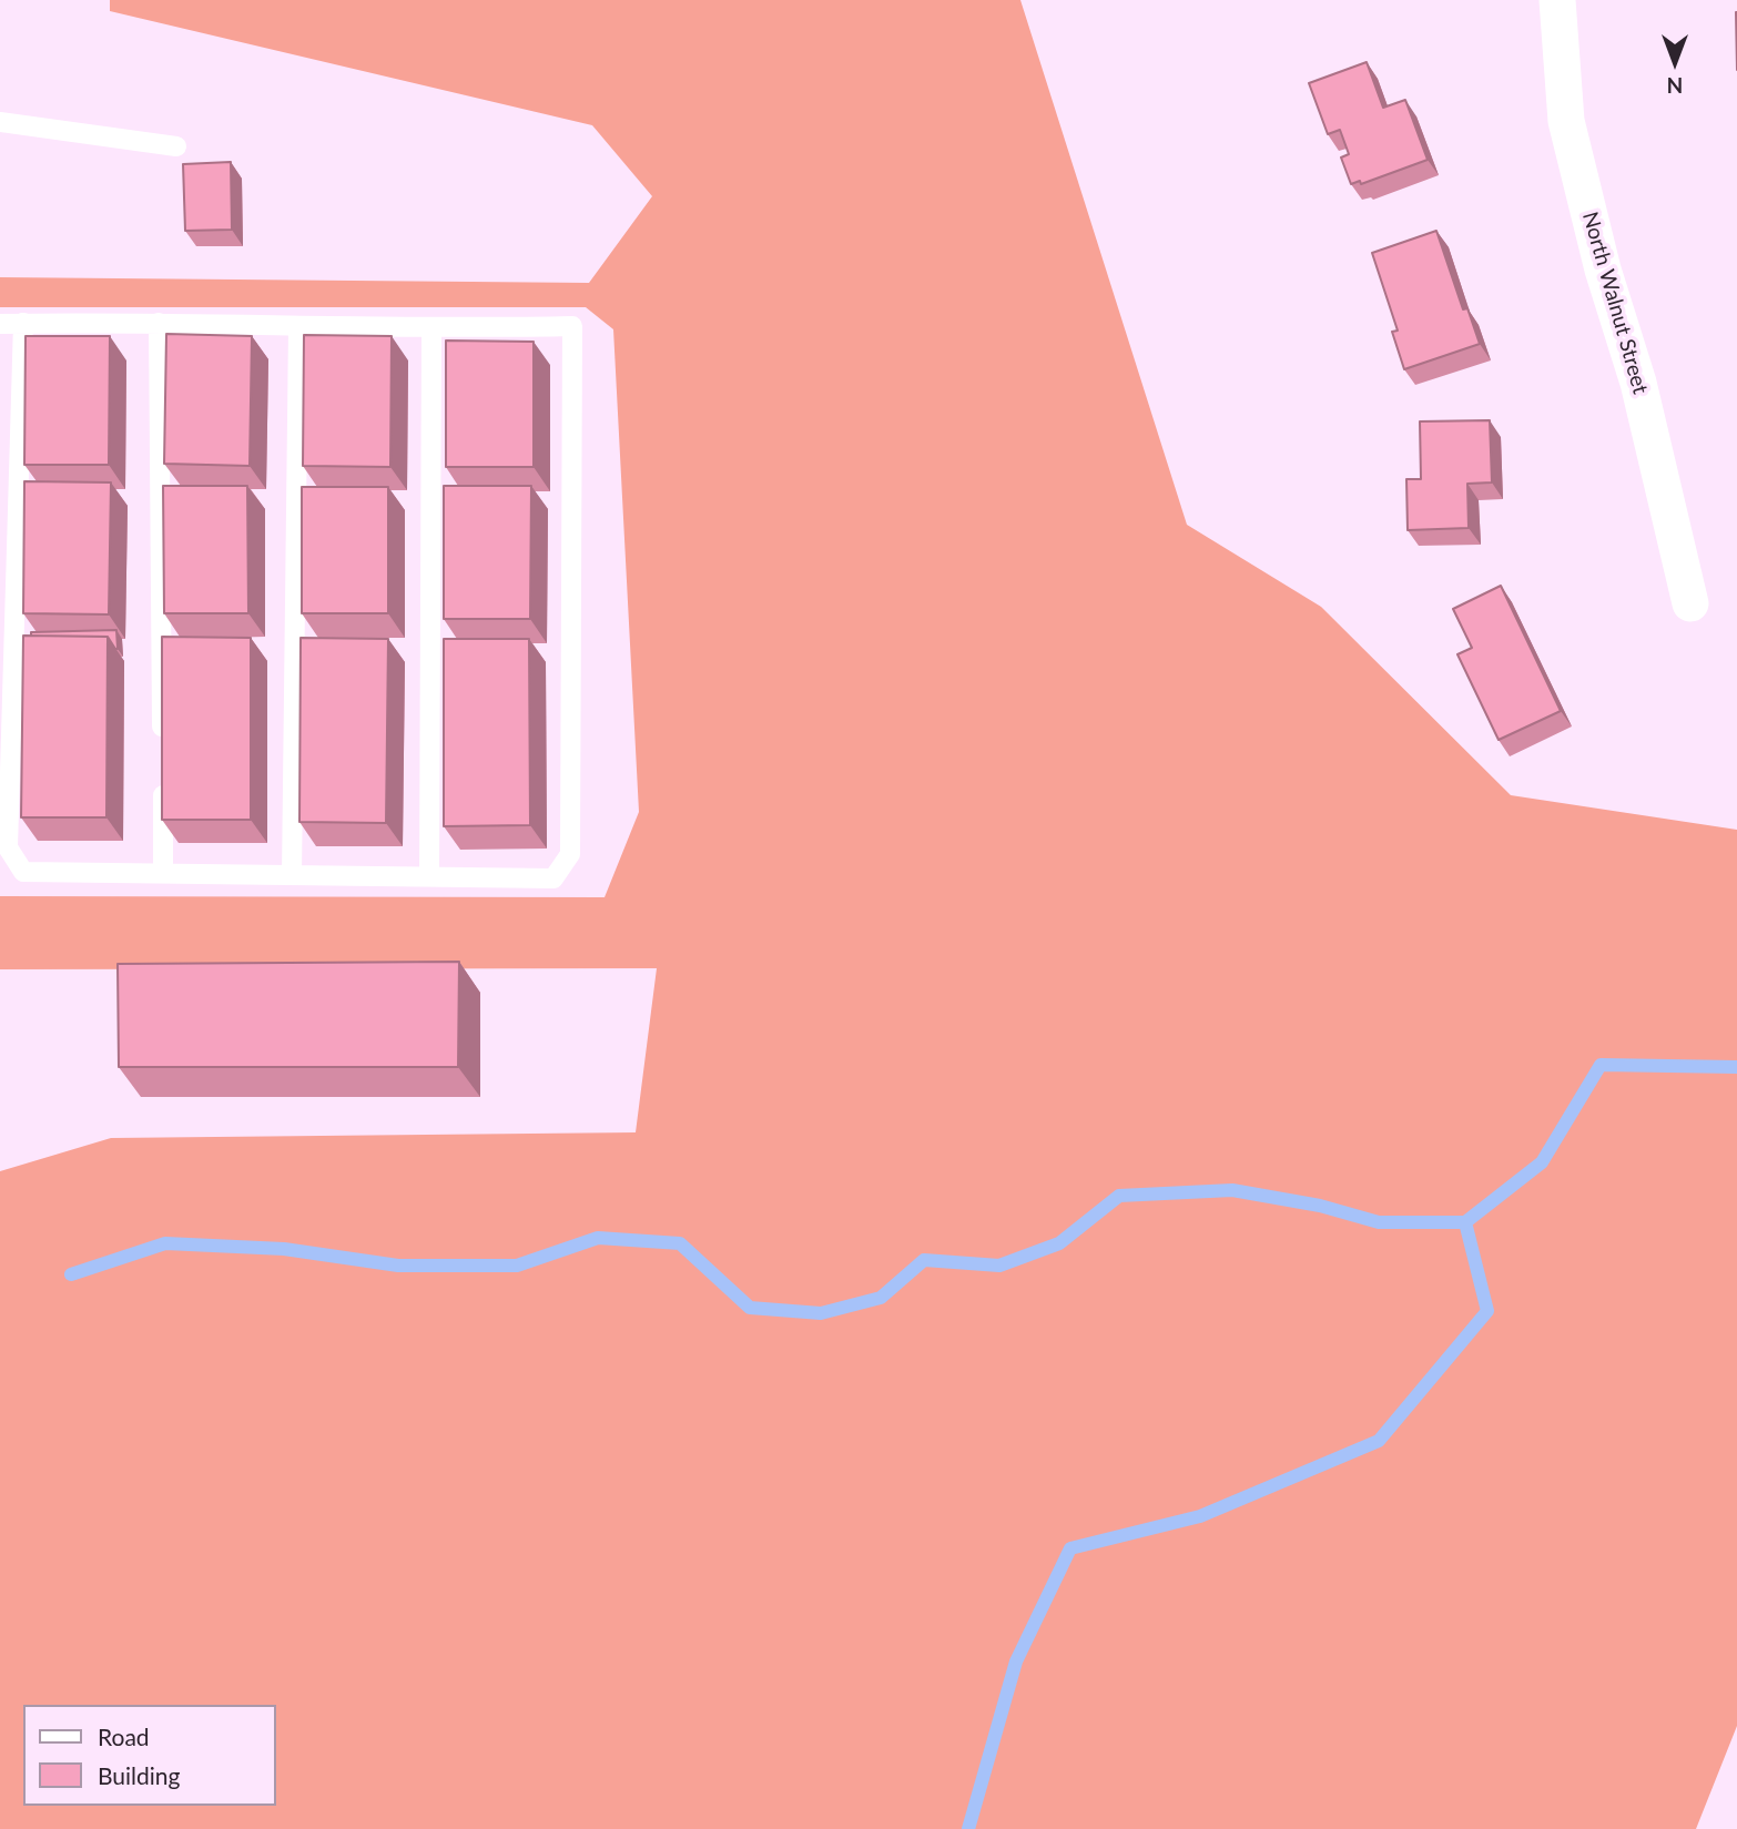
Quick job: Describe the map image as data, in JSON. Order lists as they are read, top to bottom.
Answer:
{
  "streets": {
    "street": ["North Walnut Street"]
  },
  "legend": ["Road", "Building"],
  "north": "bottom"
}
